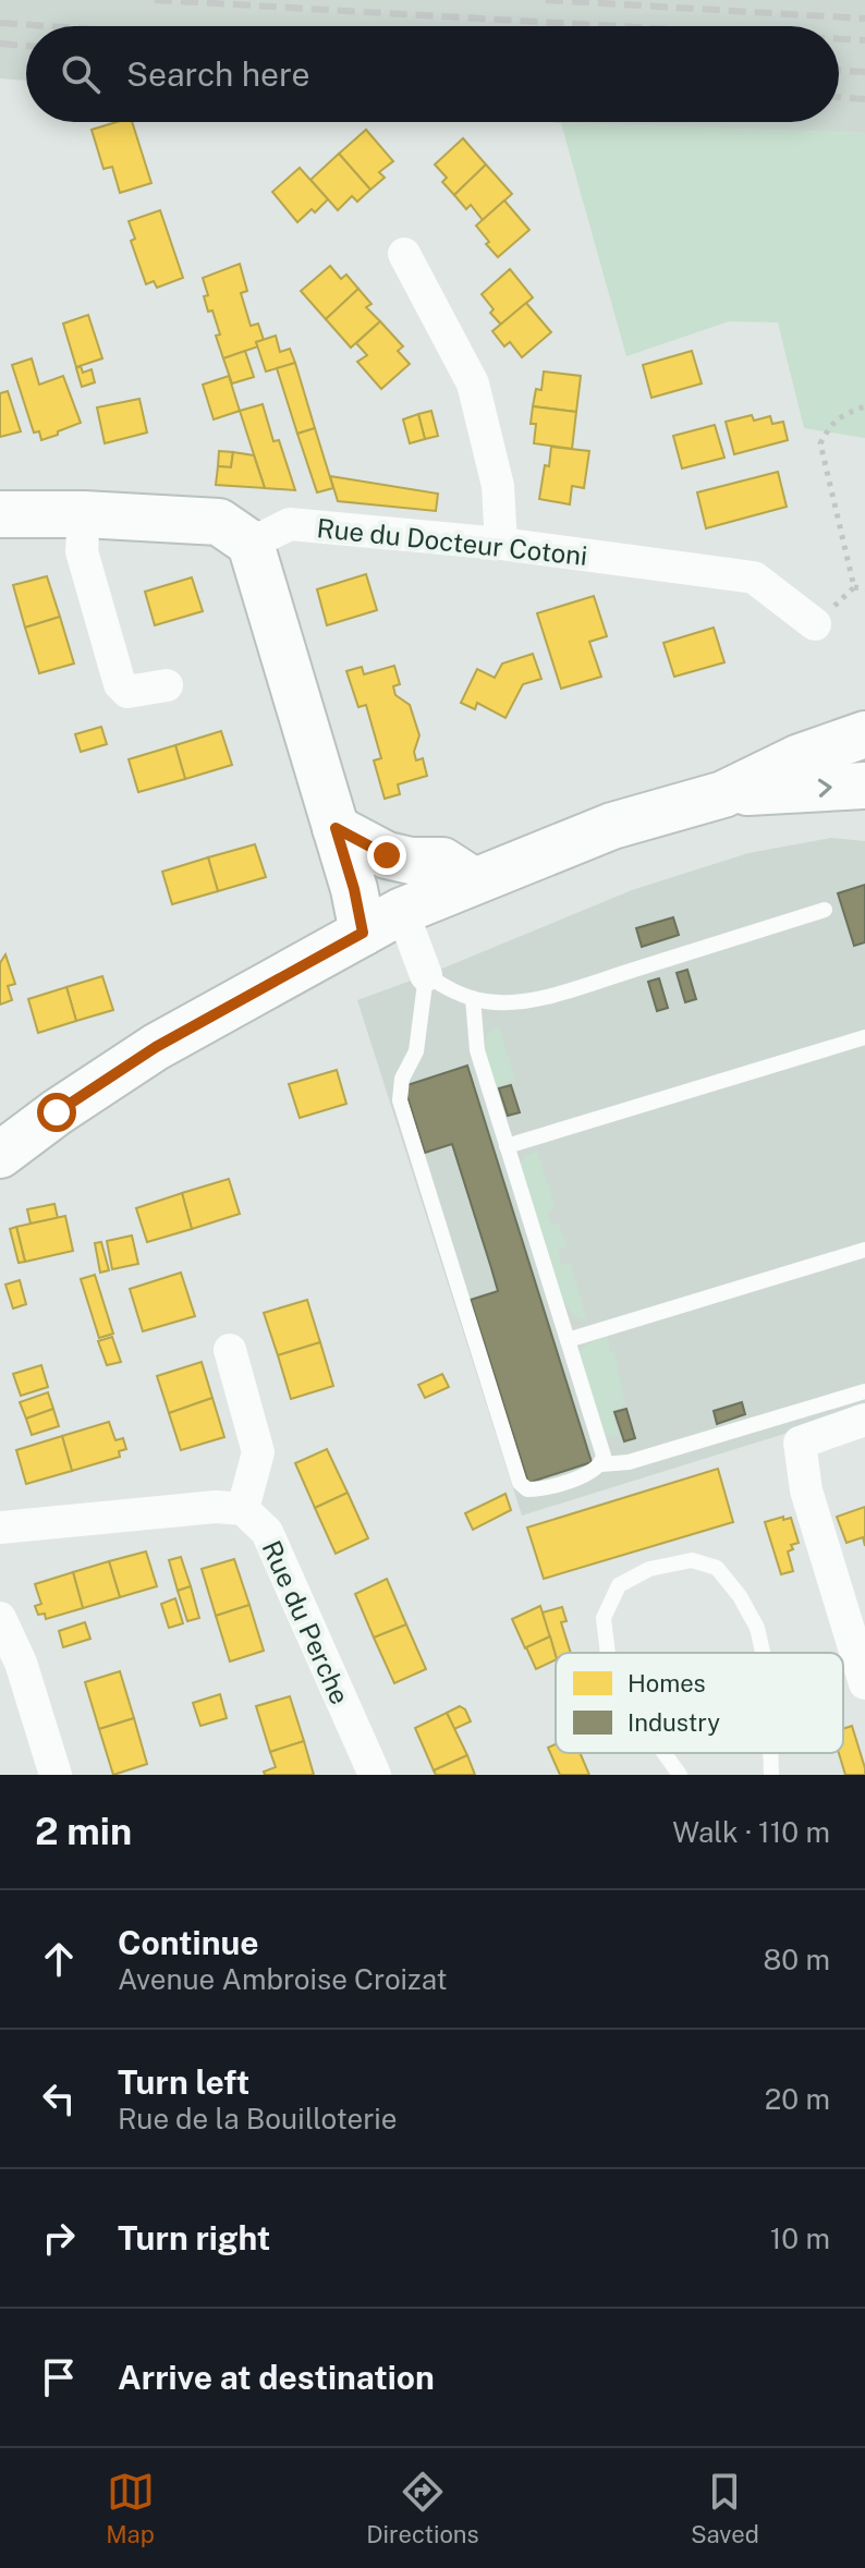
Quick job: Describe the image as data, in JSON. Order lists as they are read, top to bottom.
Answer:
{
  "streets": {
    "street": ["Rue du Docteur Cotoni", "Rue du Perche"]
  },
  "legend": ["Homes", "Industry"],
  "page": {
    "search": "Search here",
    "heading": ["2 min", "Walk · 110 m"],
    "list": [
      ["Continue", "Avenue Ambroise Croizat", "80 m"],
      ["Turn left", "Rue de la Bouilloterie", "20 m"],
      ["Turn right", "10 m"],
      "Arrive at destination"
    ],
    "nav": ["Map", "Directions", "Saved"]
  }
}
